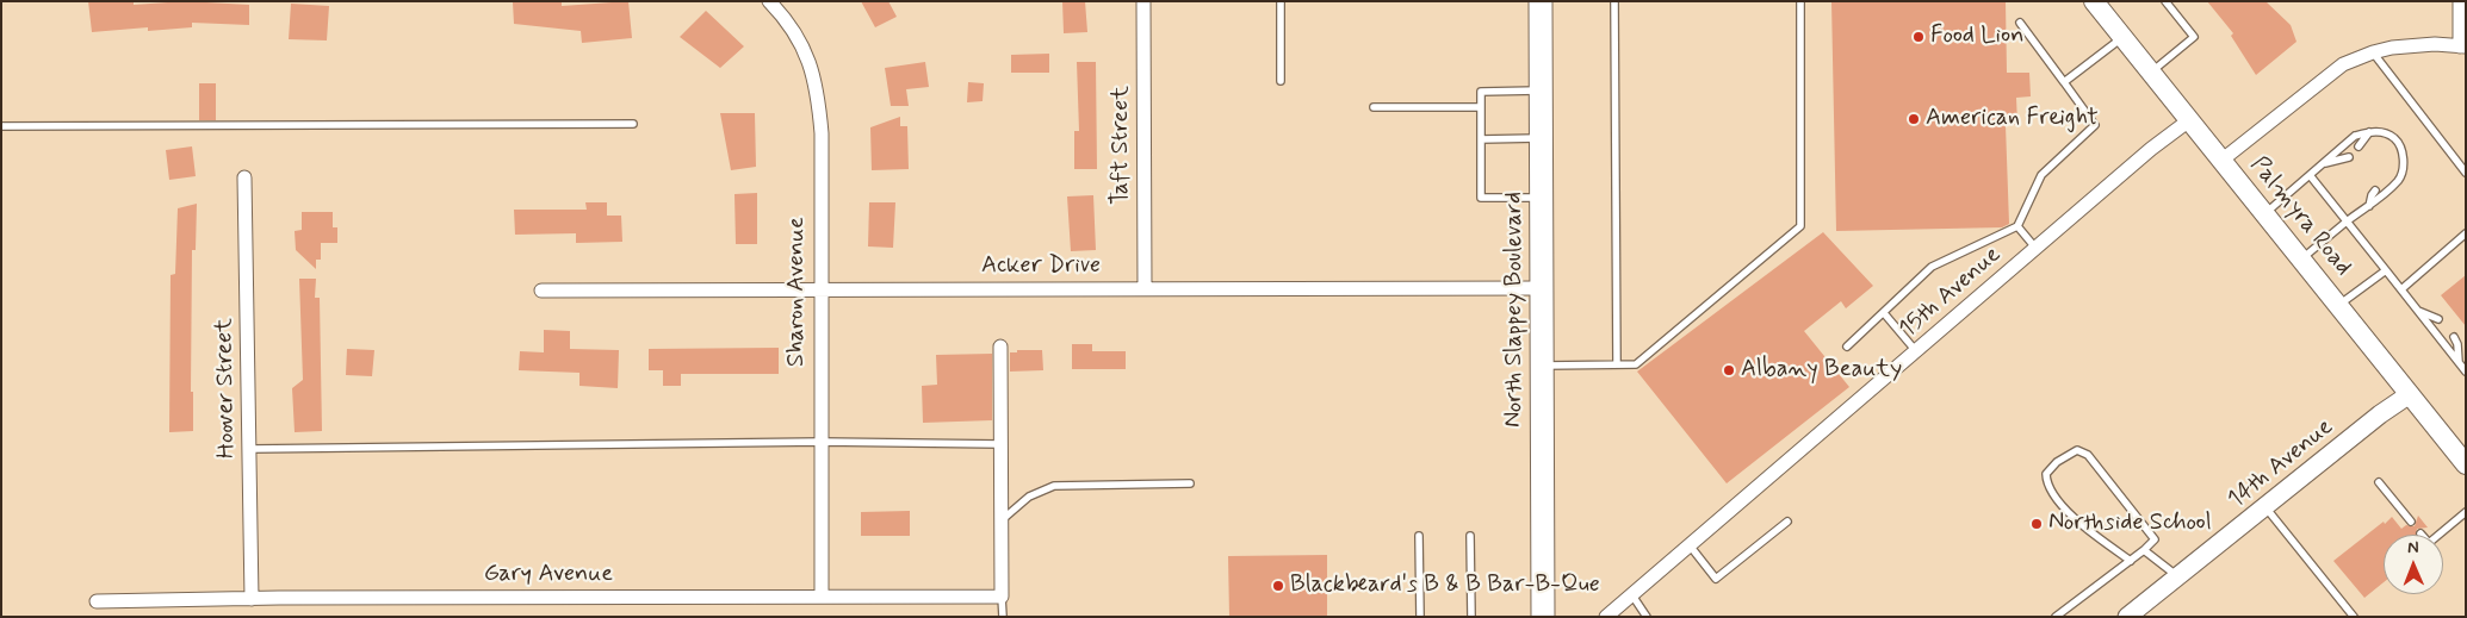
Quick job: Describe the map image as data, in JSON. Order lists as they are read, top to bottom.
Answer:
{
  "streets": {
    "main road": ["Palmyra Road", "North Slappey Boulevard"],
    "street": [
      "Taft Street",
      "Acker Drive",
      "Sharon Avenue",
      "15th Avenue",
      "Hoover Street",
      "14th Avenue",
      "Gary Avenue"
    ]
  },
  "crossings": [
    ["Taft Street", "Acker Drive"],
    ["Palmyra Road", "15th Avenue"],
    ["Palmyra Road", "14th Avenue"],
    ["Acker Drive", "Sharon Avenue"],
    ["Acker Drive", "North Slappey Boulevard"],
    ["Sharon Avenue", "Gary Avenue"],
    ["Hoover Street", "Gary Avenue"]
  ],
  "places": [
    "Food Lion",
    "American Freight",
    "Albany Beauty",
    "Northside School",
    "Blackbeard's B & B Bar-B-Que"
  ],
  "north": "top"
}
